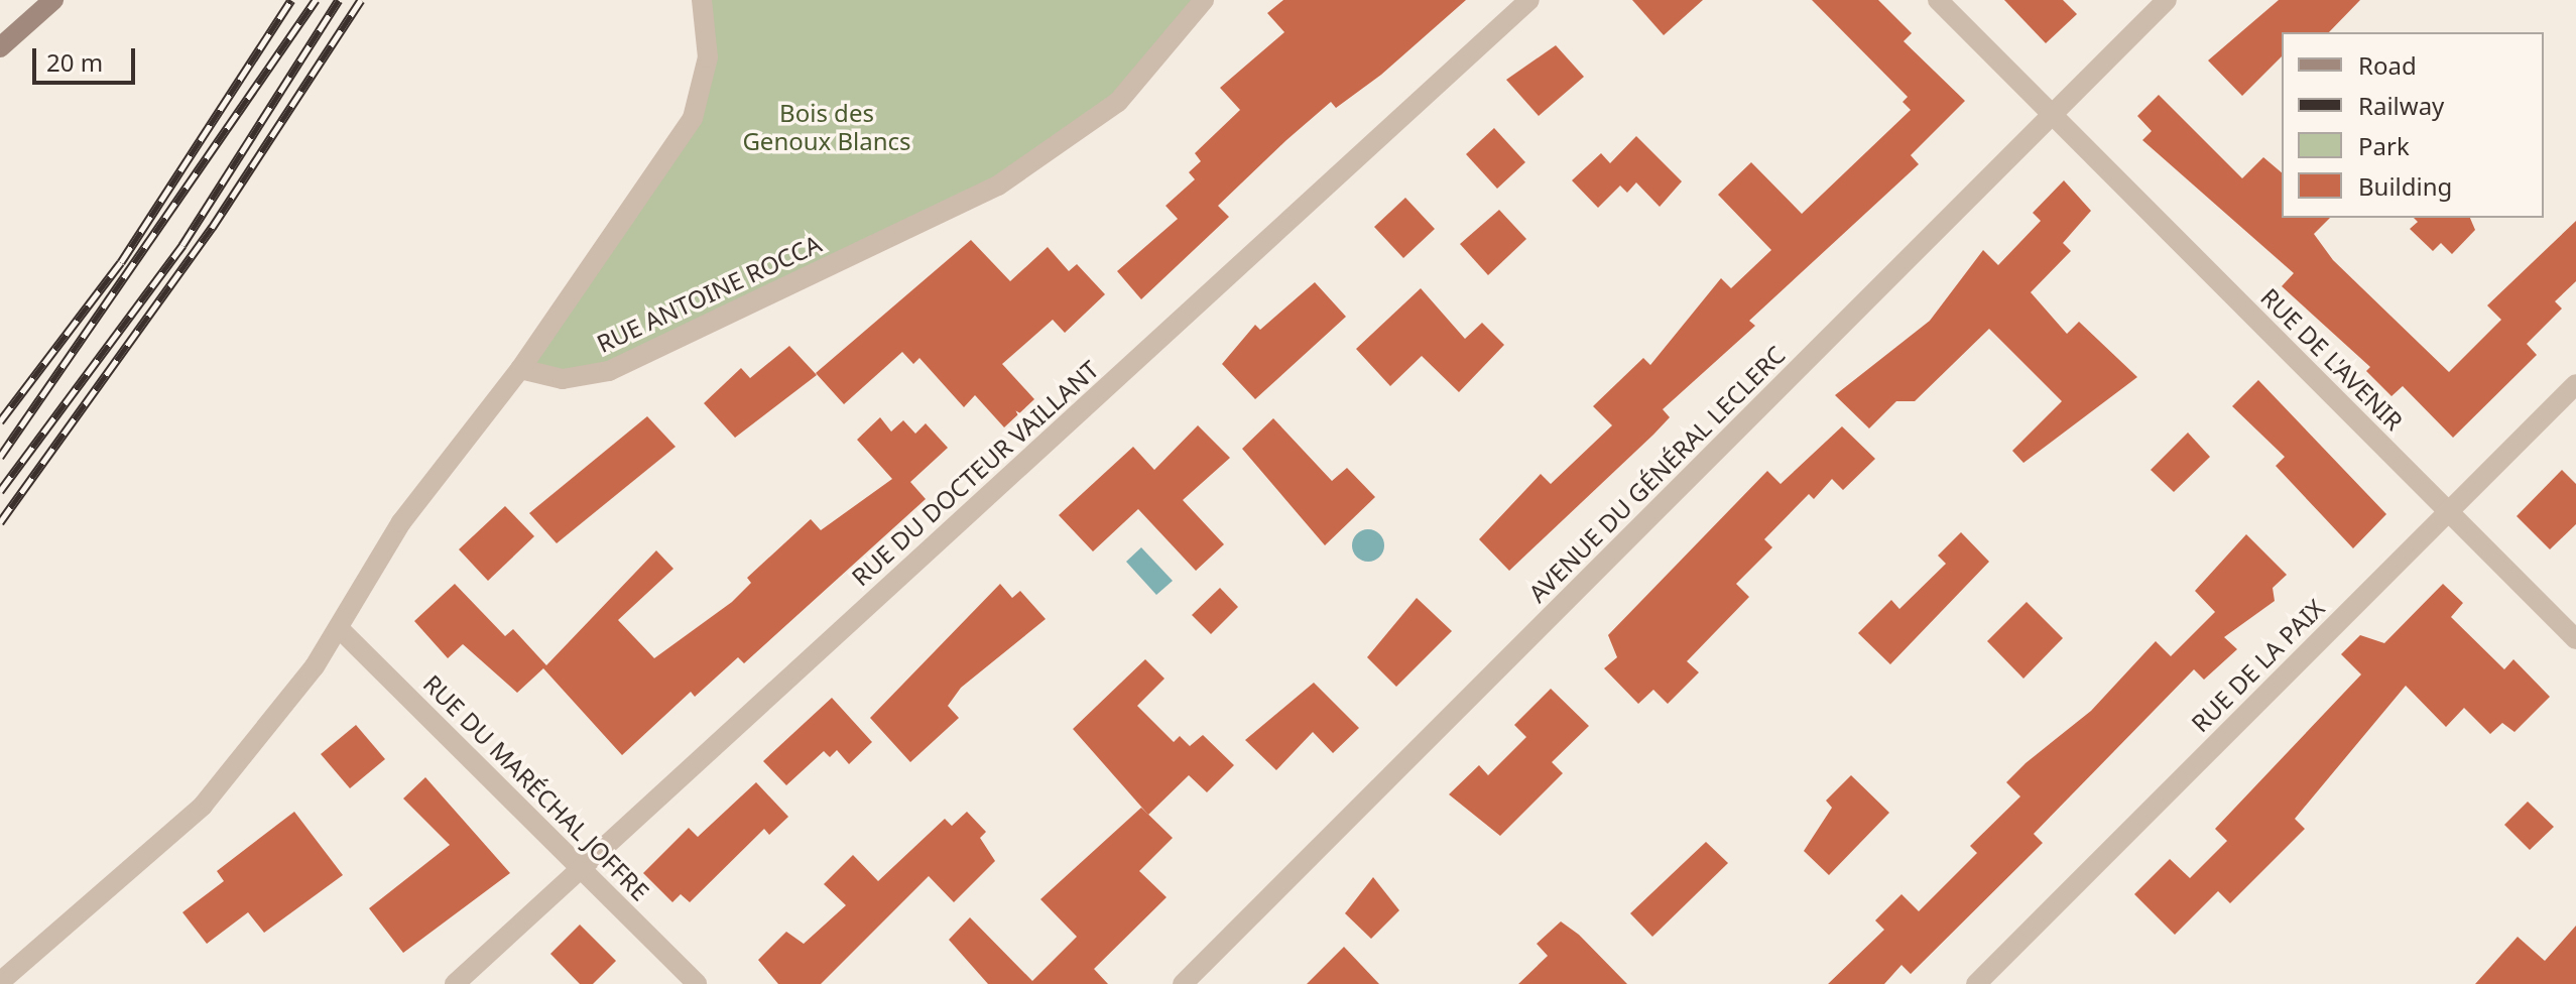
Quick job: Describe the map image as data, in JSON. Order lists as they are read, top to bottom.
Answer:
{
  "streets": {
    "street": [
      "RUE ANTOINE ROCCA",
      "RUE DE L'AVENIR",
      "RUE DU DOCTEUR VAILLANT",
      "AVENUE DU GÉNÉRAL LECLERC",
      "RUE DE LA PAIX",
      "RUE DU MARÉCHAL JOFFRE"
    ]
  },
  "crossings": [
    ["RUE DE L'AVENIR", "AVENUE DU GÉNÉRAL LECLERC"],
    ["RUE DE L'AVENIR", "RUE DE LA PAIX"],
    ["RUE DU DOCTEUR VAILLANT", "RUE DU MARÉCHAL JOFFRE"]
  ],
  "parks": ["Bois des Genoux Blancs"],
  "legend": [
    "Road",
    "Railway",
    "Park",
    "Building"
  ],
  "scale_bar": "20 m"
}
